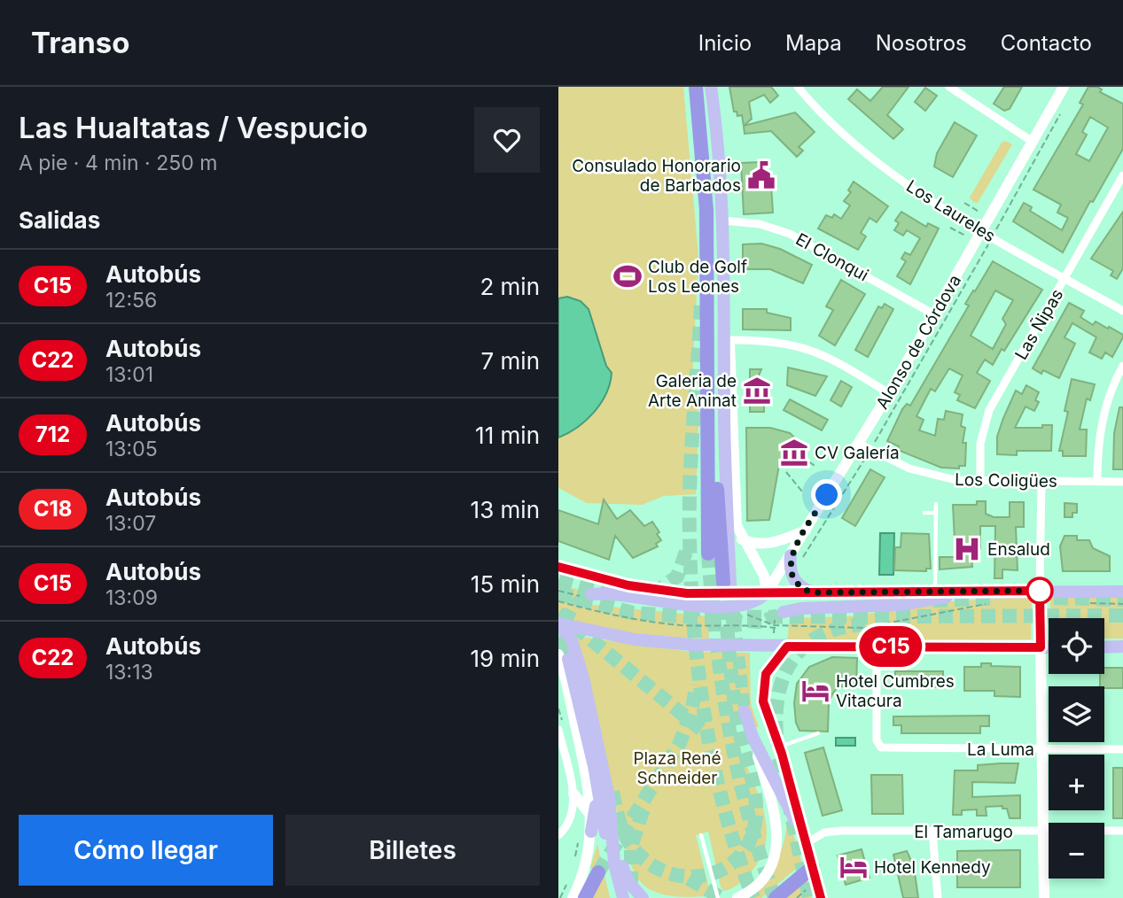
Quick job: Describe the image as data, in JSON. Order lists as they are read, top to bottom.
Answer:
{
  "streets": {
    "main road": ["Alonso de Córdova"],
    "street": [
      "Los Laureles",
      "El Clonqui",
      "Las Ñipas",
      "Los Coligües",
      "La Luma",
      "El Tamarugo"
    ]
  },
  "crossings": [
    ["Los Laureles", "Las Ñipas"],
    ["Los Laureles", "Alonso de Córdova"],
    ["El Clonqui", "Alonso de Córdova"],
    ["Las Ñipas", "Los Coligües"],
    ["Alonso de Córdova", "Los Coligües"]
  ],
  "parks": ["Plaza René Schneider"],
  "places": {
    "public building": ["Consulado Honorario de Barbados"],
    "sports": ["Club de Golf Los Leones"],
    "museum": ["Galeria de Arte Aninat", "CV Galería"],
    "hospital": ["Ensalud"],
    "hotel": ["Hotel Cumbres Vitacura", "Hotel Kennedy"]
  },
  "lines": ["bus line C15"],
  "page": {
    "header": "Transo",
    "nav": [
      "Inicio",
      "Mapa",
      "Nosotros",
      "Contacto"
    ],
    "heading": [
      ["Las Hualtatas / Vespucio", "A pie · 4 min · 250 m"],
      "Salidas"
    ],
    "on_map": "C15",
    "list": [
      {
        "mark": "C15",
        "name": "Autobús",
        "note": "12:56",
        "value": "2 min"
      },
      {
        "mark": "C22",
        "name": "Autobús",
        "note": "13:01",
        "value": "7 min"
      },
      {
        "mark": "712",
        "name": "Autobús",
        "note": "13:05",
        "value": "11 min"
      },
      {
        "mark": "C18",
        "name": "Autobús",
        "note": "13:07",
        "value": "13 min"
      },
      {
        "mark": "C15",
        "name": "Autobús",
        "note": "13:09",
        "value": "15 min"
      },
      {
        "mark": "C22",
        "name": "Autobús",
        "note": "13:13",
        "value": "19 min"
      }
    ],
    "map_buttons": ["+", "−"],
    "buttons": ["Cómo llegar", "Billetes"]
  }
}
